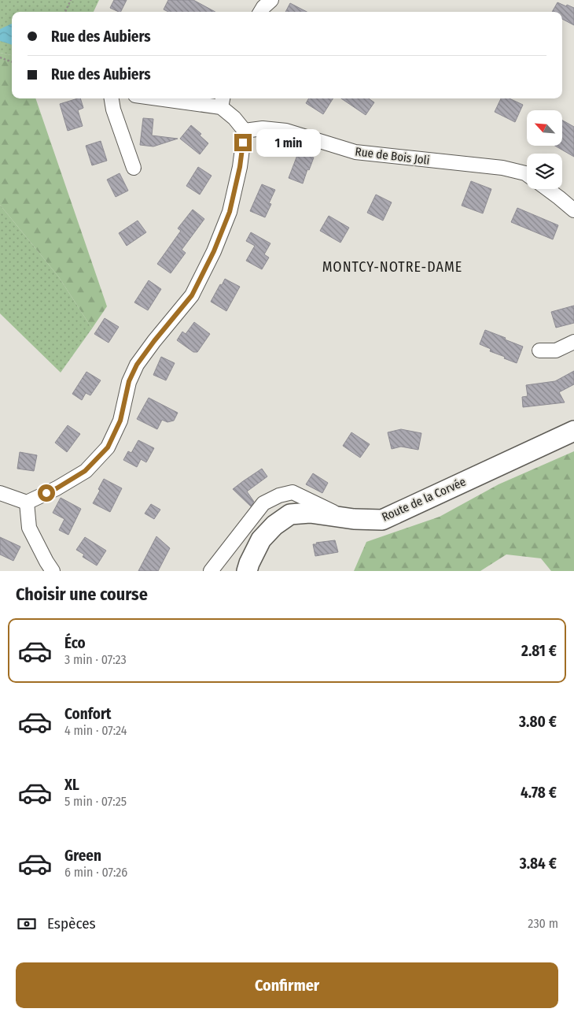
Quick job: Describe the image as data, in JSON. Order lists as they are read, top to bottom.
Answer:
{
  "streets": {
    "street": ["Rue de Bois Joli", "Route de la Corvée"]
  },
  "districts": ["MONTCY-NOTRE-DAME"],
  "north": "top left",
  "page": {
    "banner": ["Rue des Aubiers", "Rue des Aubiers"],
    "bubble": "1 min",
    "heading": "Choisir une course",
    "list": [
      {
        "name": "Éco",
        "note": "3 min · 07:23",
        "value": "2.81 €"
      },
      {
        "name": "Confort",
        "note": "4 min · 07:24",
        "value": "3.80 €"
      },
      {
        "name": "XL",
        "note": "5 min · 07:25",
        "value": "4.78 €"
      },
      {
        "name": "Green",
        "note": "6 min · 07:26",
        "value": "3.84 €"
      }
    ],
    "pay": ["Espèces", "230 m"],
    "buttons": "Confirmer"
  }
}
